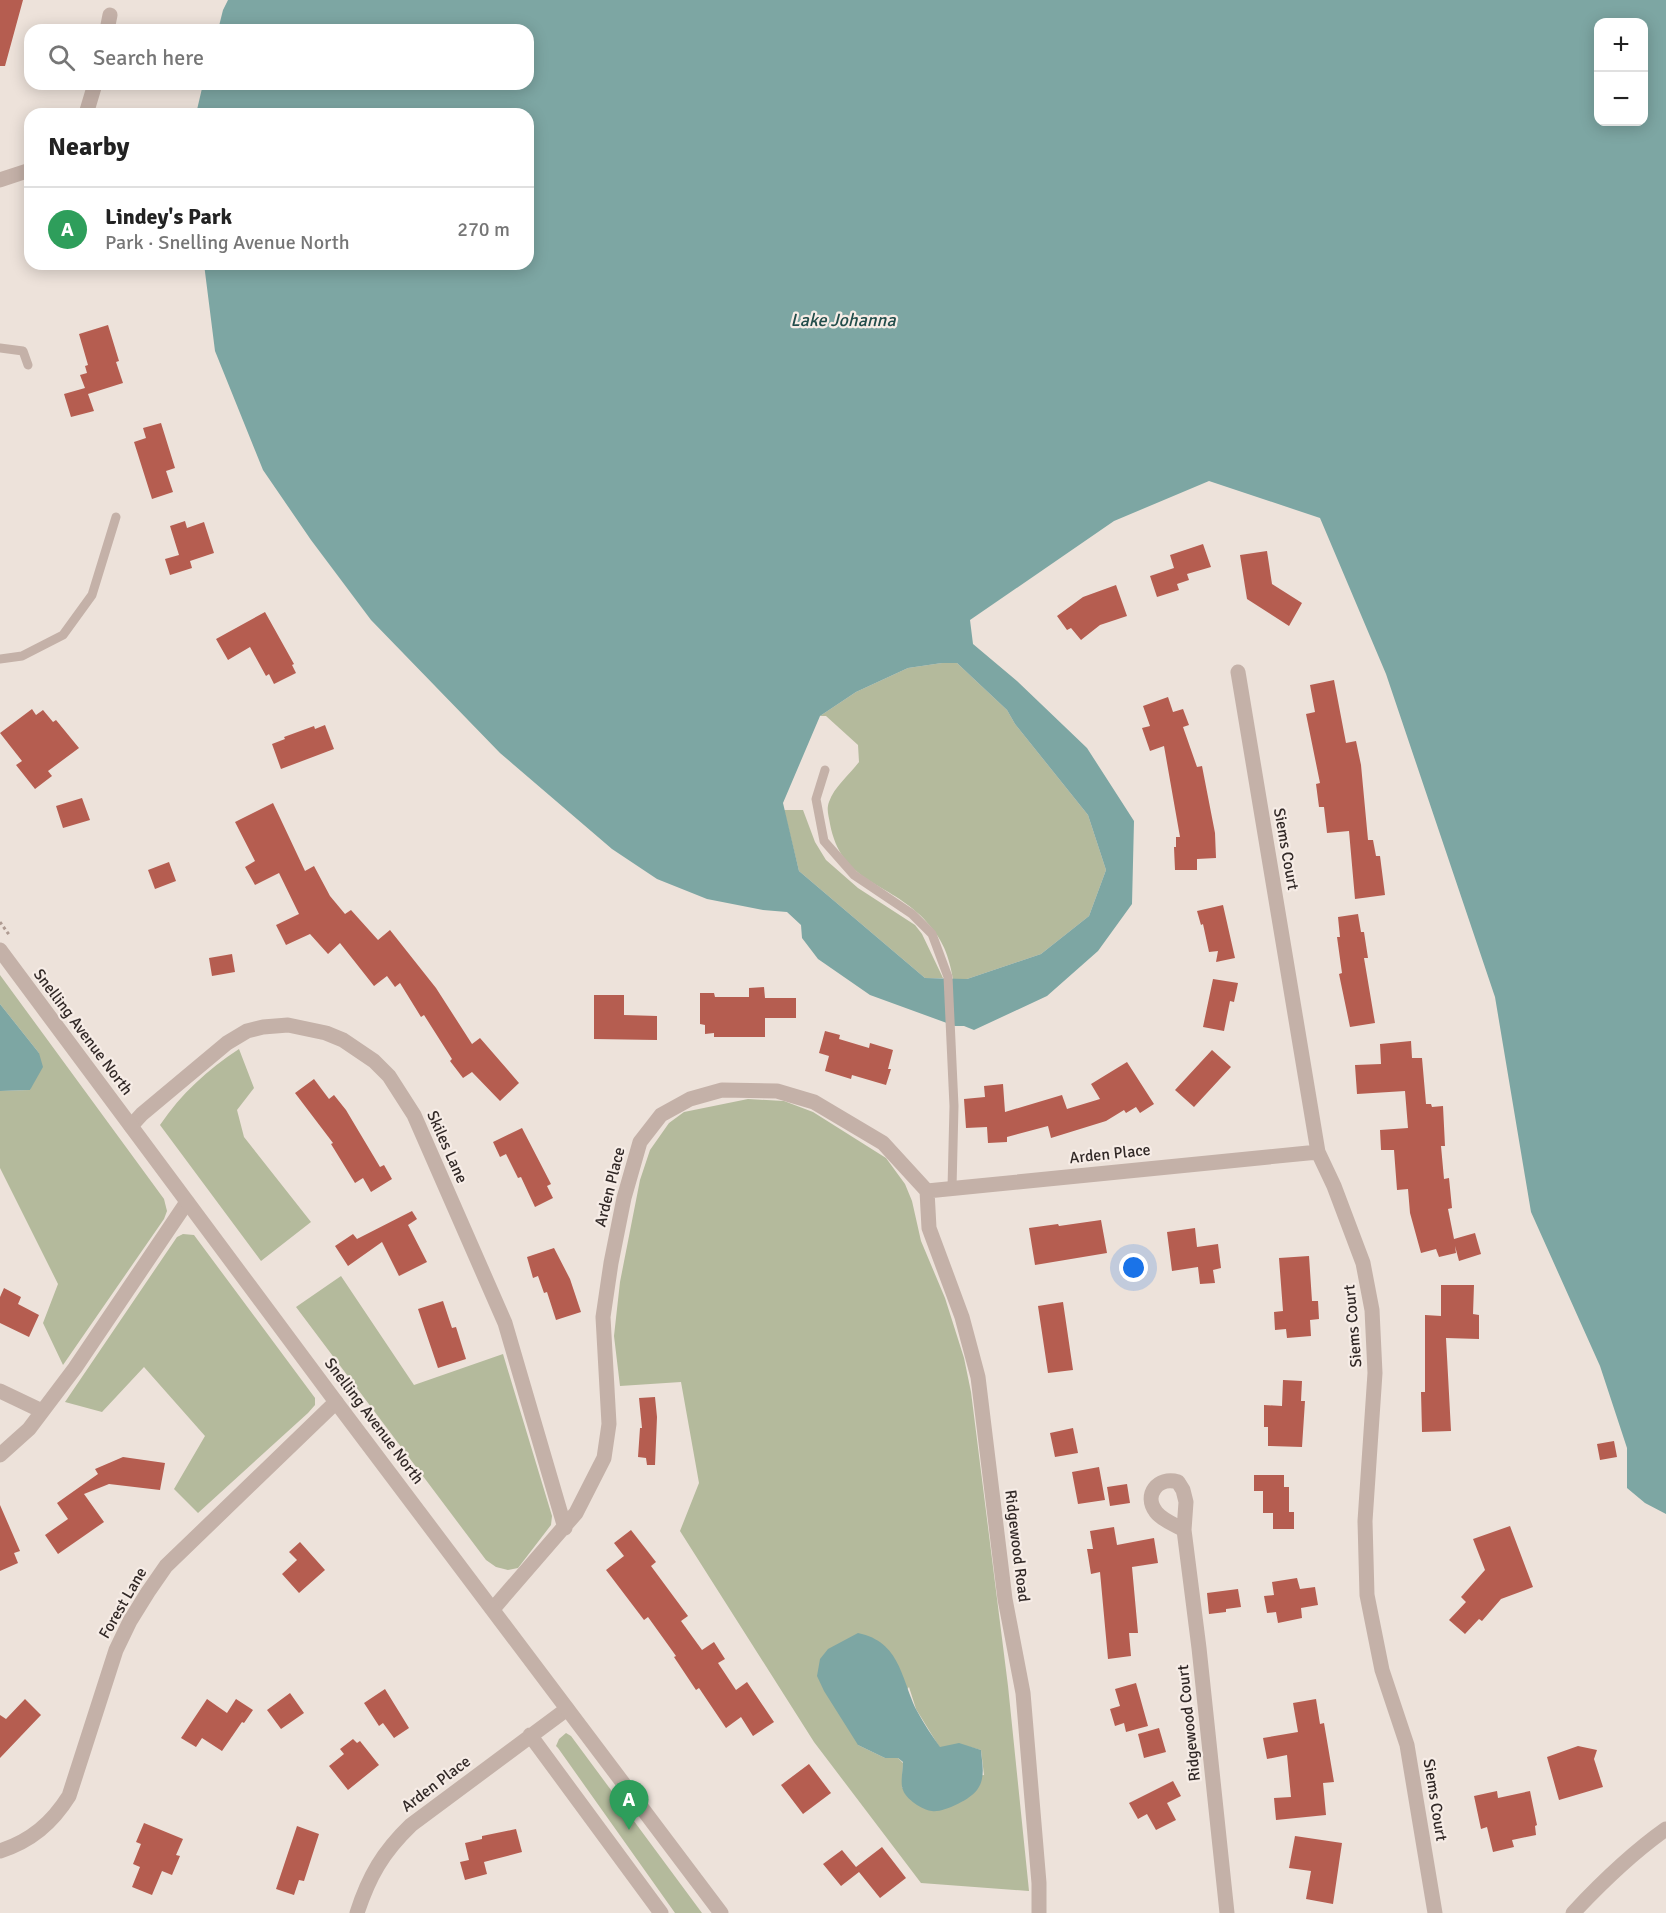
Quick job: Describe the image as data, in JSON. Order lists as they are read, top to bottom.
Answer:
{
  "streets": {
    "street": [
      "Siems Court",
      "Snelling Avenue North",
      "Skiles Lane",
      "Arden Place",
      "Ridgewood Road",
      "Forest Lane",
      "Ridgewood Court"
    ]
  },
  "crossings": [
    ["Siems Court", "Arden Place"],
    ["Snelling Avenue North", "Skiles Lane"],
    ["Snelling Avenue North", "Arden Place"],
    ["Snelling Avenue North", "Forest Lane"],
    ["Skiles Lane", "Arden Place"],
    ["Arden Place", "Ridgewood Road"]
  ],
  "water": ["Lake Johanna"],
  "page": {
    "map_buttons": ["+", "−"],
    "search": "Search here",
    "heading": "Nearby",
    "list": [
      {
        "mark": "A",
        "name": "Lindey's Park",
        "note": "Park · Snelling Avenue North",
        "value": "270 m"
      }
    ],
    "pins": "A"
  }
}
